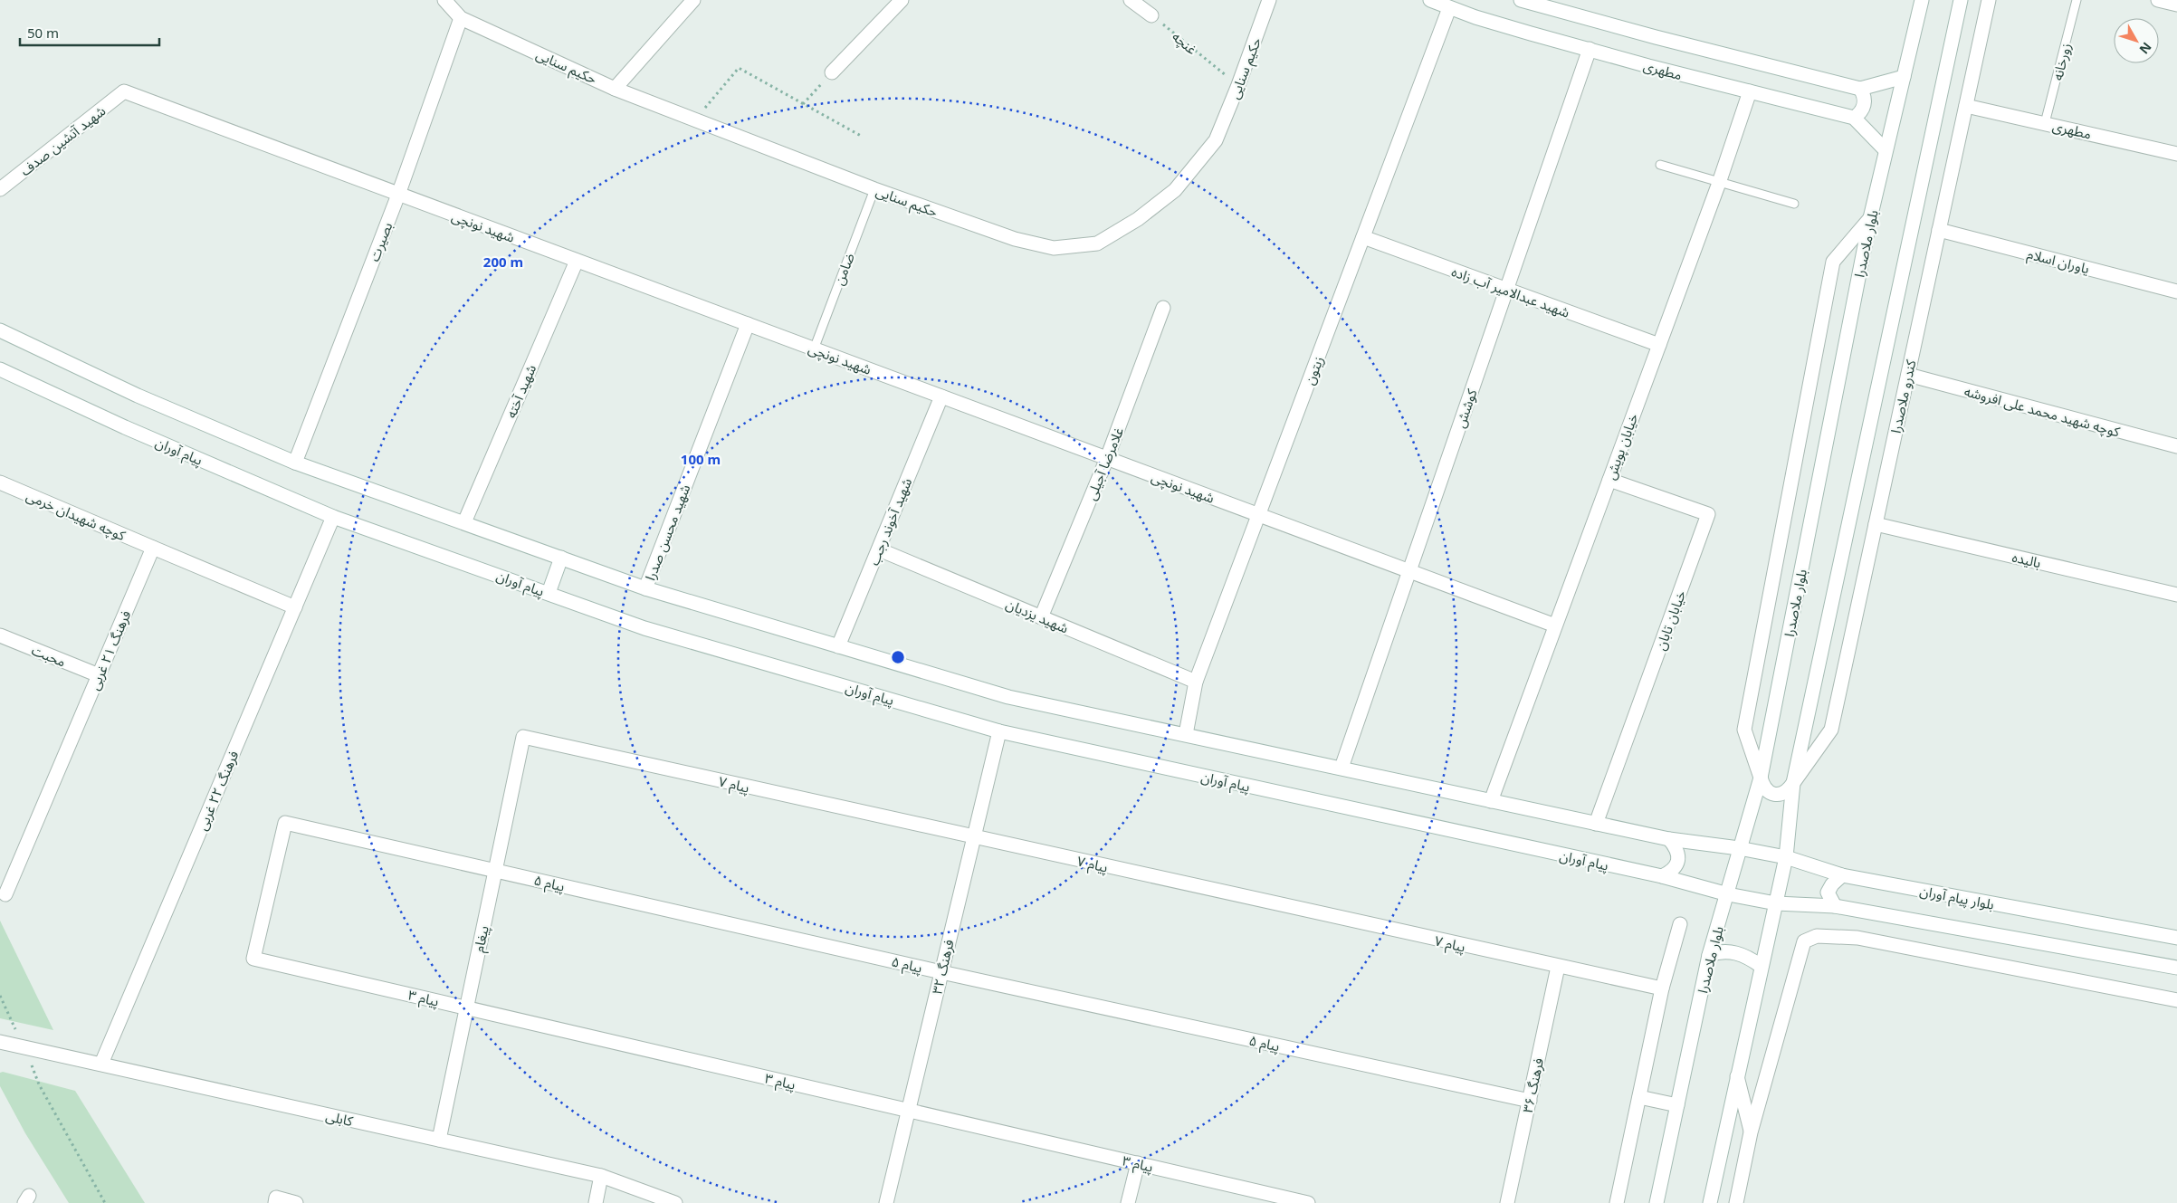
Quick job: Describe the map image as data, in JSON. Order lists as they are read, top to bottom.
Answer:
{
  "streets": {
    "street": [
      "حکیم سنایی",
      "مطهری",
      "شهید آتشین صدف",
      "شهید نونچی",
      "بصیرت",
      "بلوار ملاصدرا",
      "یاوران اسلام",
      "شهید عبدالامیر آب زاده",
      "زیتون",
      "شهید آخته",
      "کندرو ملاصدرا",
      "کوشش",
      "کوچه شهید محمد علی افروشه",
      "خیابان پویش",
      "پیام آوران",
      "غلامرضا آجیلی",
      "کوچه شهیدان خرمی",
      "شهید آخوند رجب",
      "شهید محسن صدرا",
      "بالیده",
      "شهید یزدیان",
      "خیابان تابان",
      "فرهنگ ۲۱ غربی",
      "محبت",
      "پیام ۷",
      "فرهنگ ۲۲ غربی",
      "پیام ۵",
      "بلوار پیام آوران",
      "پیغام",
      "فرهنگ ۳۲",
      "پیام ۳",
      "فرهنگ ۳۶",
      "کابلی"
    ],
    "lane": ["زورخانه", "ضامن"],
    "path": ["غنچه"]
  },
  "crossings": [
    ["غنچه", "حکیم سنایی"],
    ["زورخانه", "مطهری"],
    ["حکیم سنایی", "بصیرت"],
    ["حکیم سنایی", "ضامن"],
    ["مطهری", "زیتون"],
    ["مطهری", "کندرو ملاصدرا"],
    ["مطهری", "کوشش"],
    ["مطهری", "خیابان پویش"],
    ["شهید آتشین صدف", "شهید نونچی"],
    ["شهید نونچی", "بصیرت"],
    ["شهید نونچی", "ضامن"],
    ["شهید نونچی", "زیتون"],
    ["شهید نونچی", "شهید آخته"],
    ["شهید نونچی", "کوشش"],
    ["شهید نونچی", "خیابان پویش"],
    ["شهید نونچی", "غلامرضا آجیلی"],
    ["شهید نونچی", "شهید آخوند رجب"],
    ["شهید نونچی", "شهید محسن صدرا"],
    ["بلوار ملاصدرا", "پیام آوران"],
    ["بلوار ملاصدرا", "بلوار پیام آوران"],
    ["یاوران اسلام", "کندرو ملاصدرا"],
    ["شهید عبدالامیر آب زاده", "زیتون"],
    ["شهید عبدالامیر آب زاده", "کوشش"],
    ["شهید عبدالامیر آب زاده", "خیابان پویش"],
    ["زیتون", "شهید یزدیان"],
    ["کندرو ملاصدرا", "کوچه شهید محمد علی افروشه"],
    ["کندرو ملاصدرا", "بالیده"],
    ["خیابان پویش", "خیابان تابان"],
    ["پیام آوران", "فرهنگ ۲۲ غربی"],
    ["پیام آوران", "فرهنگ ۳۲"],
    ["غلامرضا آجیلی", "شهید یزدیان"],
    ["کوچه شهیدان خرمی", "فرهنگ ۲۱ غربی"],
    ["شهید آخوند رجب", "شهید یزدیان"],
    ["فرهنگ ۲۱ غربی", "محبت"],
    ["پیام ۷", "پیغام"],
    ["پیام ۷", "فرهنگ ۳۲"],
    ["پیام ۷", "فرهنگ ۳۶"],
    ["فرهنگ ۲۲ غربی", "کابلی"],
    ["پیام ۵", "پیغام"],
    ["پیام ۵", "فرهنگ ۳۲"],
    ["پیام ۵", "پیام ۳"],
    ["پیام ۵", "فرهنگ ۳۶"],
    ["پیغام", "پیام ۳"],
    ["پیغام", "کابلی"],
    ["فرهنگ ۳۲", "پیام ۳"]
  ],
  "scale_bar": "50 m",
  "north": "bottom right",
  "rings": ["200 m", "100 m"]
}
